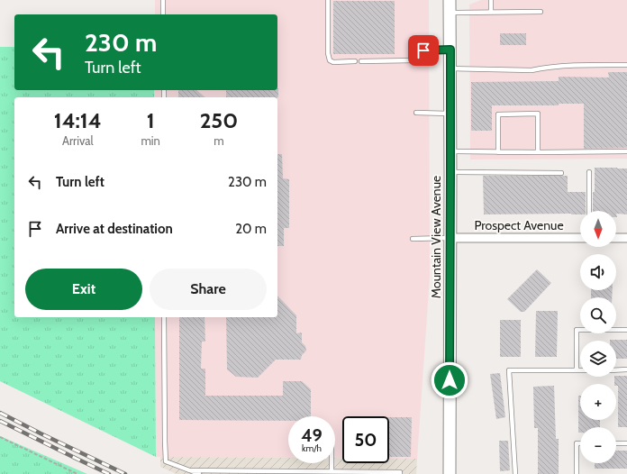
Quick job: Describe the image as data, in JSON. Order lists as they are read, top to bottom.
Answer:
{
  "streets": {
    "main road": ["Mountain View Avenue"],
    "street": ["Prospect Avenue"]
  },
  "crossings": [
    ["Prospect Avenue", "Mountain View Avenue"]
  ],
  "north": "bottom",
  "page": {
    "turn": ["230 m", "Turn left"],
    "eta": [
      "14:14",
      "Arrival",
      "1",
      "min",
      "250",
      "m"
    ],
    "list": [
      {
        "name": "Turn left",
        "value": "230 m"
      },
      {
        "name": "Arrive at destination",
        "value": "20 m"
      }
    ],
    "map_buttons": ["+", "−"],
    "buttons": ["Exit", "Share"],
    "speed": "49 km/h",
    "limit": "50"
  }
}
